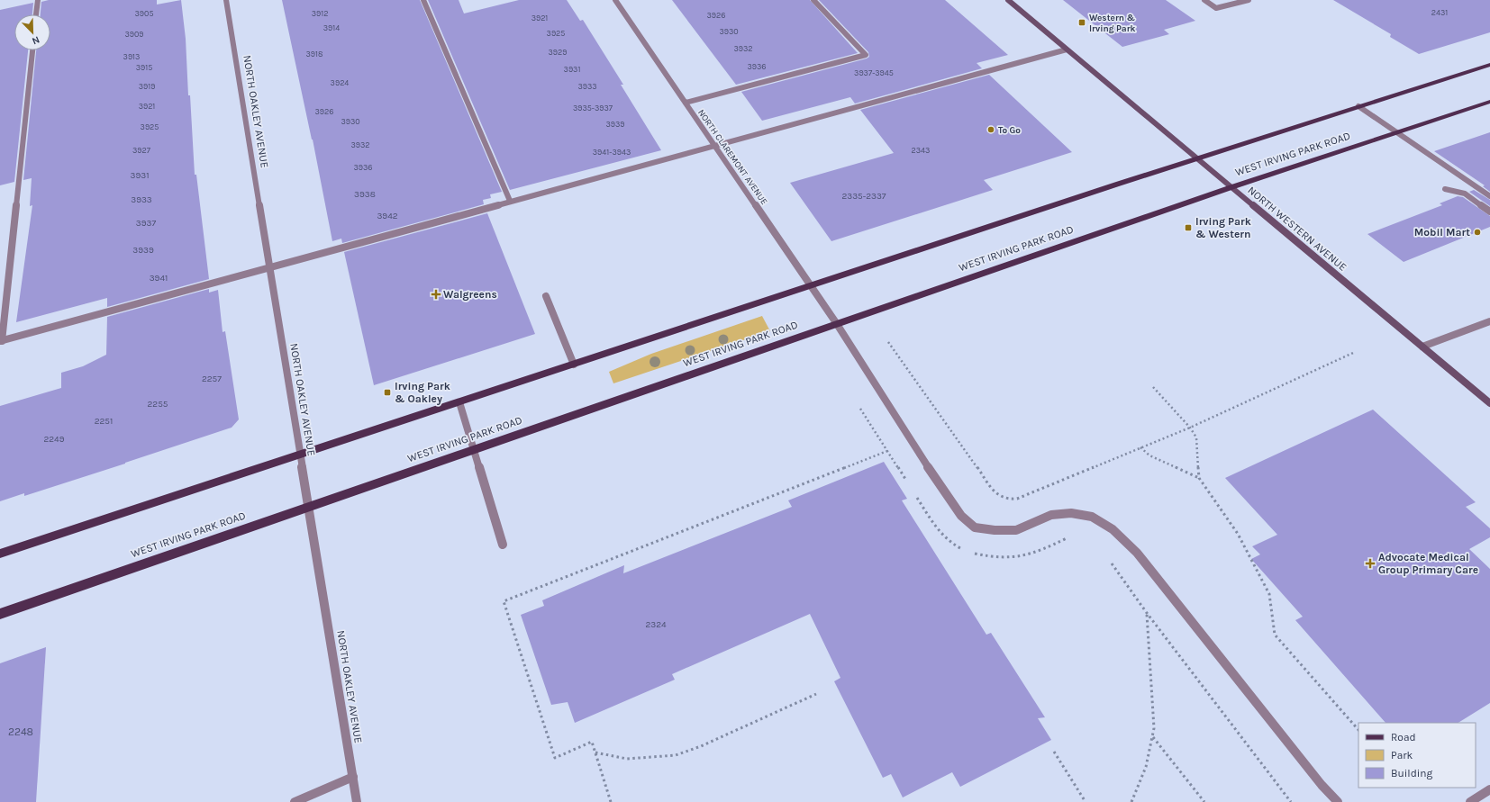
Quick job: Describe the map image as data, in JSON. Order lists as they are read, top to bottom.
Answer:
{
  "streets": {
    "main road": ["WEST IRVING PARK ROAD", "NORTH WESTERN AVENUE"],
    "street": ["NORTH OAKLEY AVENUE", "NORTH CLAREMONT AVENUE"]
  },
  "crossings": [
    ["NORTH OAKLEY AVENUE", "WEST IRVING PARK ROAD"],
    ["WEST IRVING PARK ROAD", "NORTH CLAREMONT AVENUE"],
    ["WEST IRVING PARK ROAD", "NORTH WESTERN AVENUE"]
  ],
  "places": {
    "transit": ["Western & Irving Park", "Irving Park & Western", "Irving Park & Oakley"],
    "other": ["To Go", "Mobil Mart"],
    "health": ["Walgreens", "Advocate Medical Group Primary Care"]
  },
  "house_numbers": [
    "2431",
    "3905",
    "3912",
    "3926",
    "3921",
    "3914",
    "3930",
    "3925",
    "3909",
    "3932",
    "3929",
    "3918",
    "3913",
    "3936",
    "3915",
    "3931",
    "3937-3945",
    "3924",
    "3919",
    "3933",
    "3921",
    "3935-3937",
    "3926",
    "3930",
    "3939",
    "3925",
    "3932",
    "3927",
    "2343",
    "3941-3943",
    "3936",
    "3931",
    "3938",
    "2335-2337",
    "3933",
    "3942",
    "3937",
    "3939",
    "3941",
    "2257",
    "2255",
    "2251",
    "2249",
    "2324",
    "2248"
  ],
  "legend": ["Road", "Park", "Building"],
  "north": "bottom right"
}
